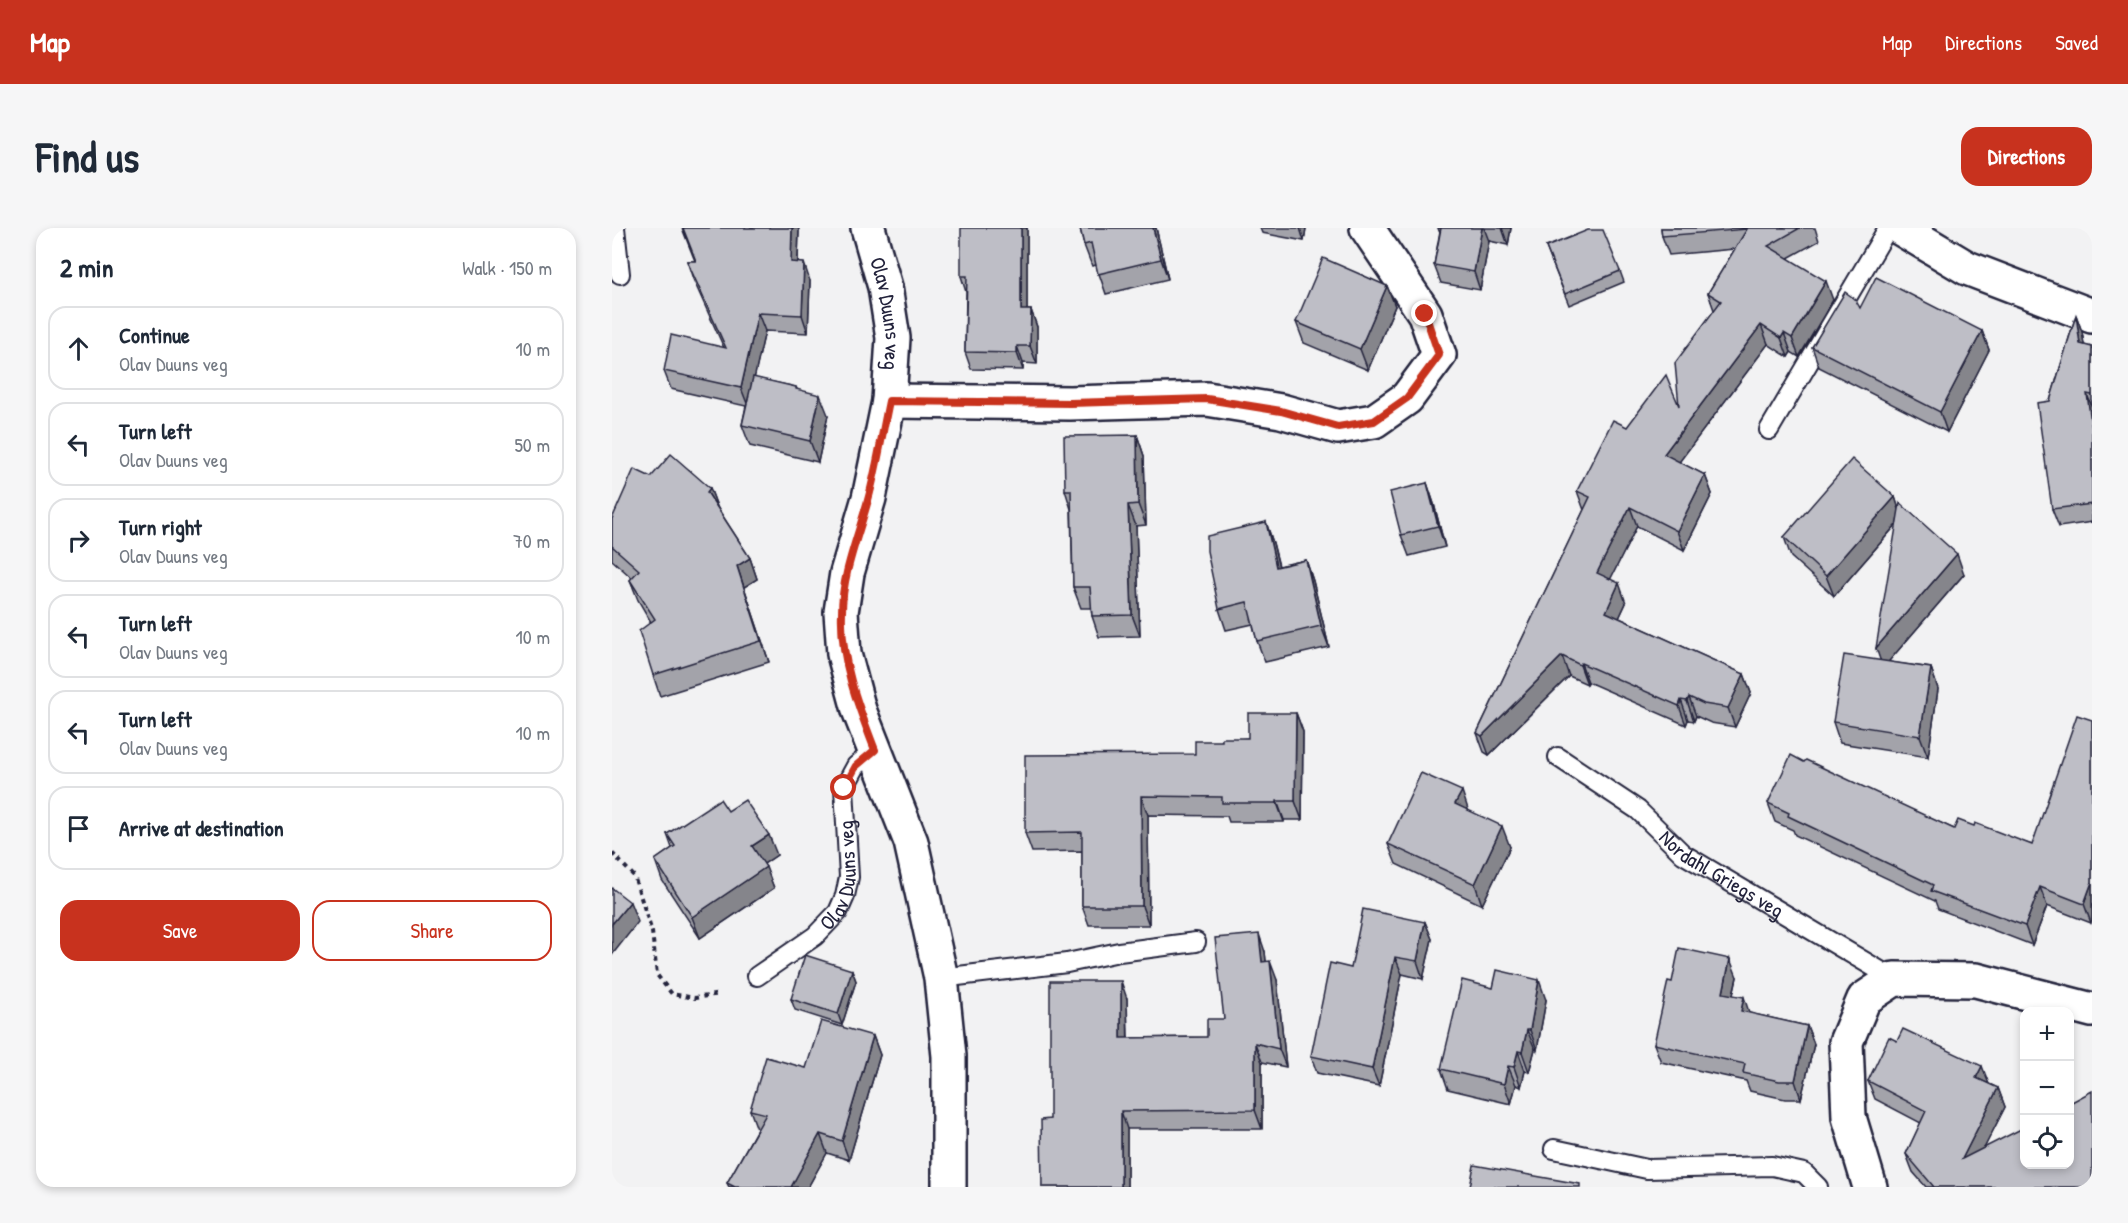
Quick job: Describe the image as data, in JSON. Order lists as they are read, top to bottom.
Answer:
{
  "streets": {
    "street": ["Olav Duuns veg", "Nordahl Griegs veg"]
  },
  "page": {
    "header": "Map",
    "nav": ["Map", "Directions", "Saved"],
    "buttons": [
      "Directions",
      ["Save", "Share"]
    ],
    "title": "Find us",
    "heading": ["2 min", "Walk · 150 m"],
    "list": [
      ["Continue", "Olav Duuns veg", "10 m"],
      ["Turn left", "Olav Duuns veg", "50 m"],
      ["Turn right", "Olav Duuns veg", "70 m"],
      ["Turn left", "Olav Duuns veg", "10 m"],
      ["Turn left", "Olav Duuns veg", "10 m"],
      "Arrive at destination"
    ],
    "map_buttons": ["+", "−"]
  }
}
